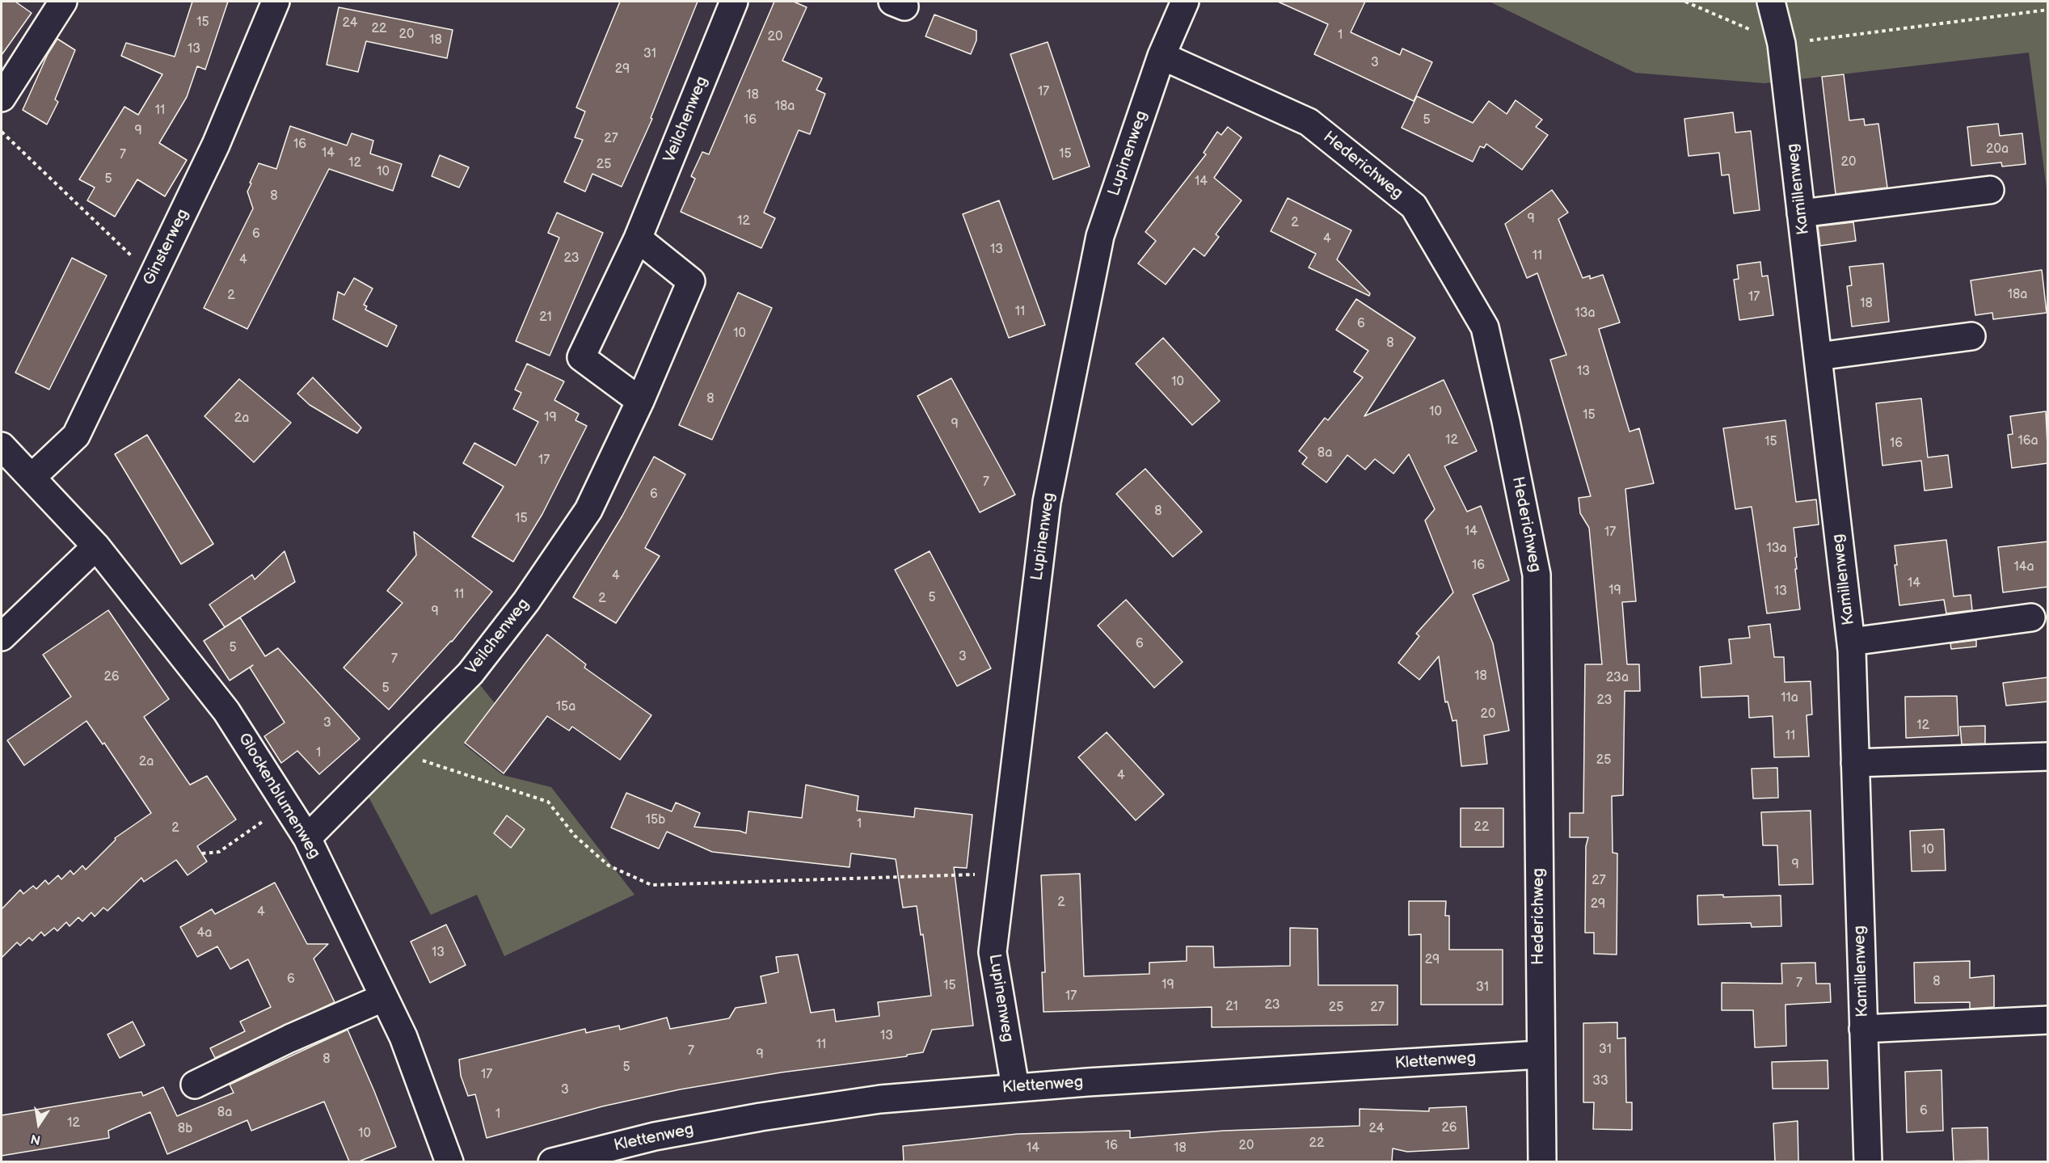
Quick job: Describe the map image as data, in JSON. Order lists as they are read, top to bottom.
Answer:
{
  "streets": {
    "street": [
      "Veilchenweg",
      "Lupinenweg",
      "Hederichweg",
      "Kamillenweg",
      "Ginsterweg",
      "Glockenblumenweg",
      "Klettenweg"
    ]
  },
  "crossings": [
    ["Veilchenweg", "Glockenblumenweg"],
    ["Lupinenweg", "Hederichweg"],
    ["Lupinenweg", "Klettenweg"],
    ["Hederichweg", "Klettenweg"],
    ["Ginsterweg", "Glockenblumenweg"]
  ],
  "house_numbers": [
    "15",
    "24",
    "22",
    "20",
    "1",
    "20",
    "18",
    "13",
    "31",
    "3",
    "29",
    "17",
    "18",
    "18a",
    "11",
    "16",
    "5",
    "9",
    "27",
    "16",
    "20a",
    "14",
    "15",
    "7",
    "20",
    "12",
    "25",
    "10",
    "5",
    "14",
    "8",
    "9",
    "12",
    "2",
    "6",
    "4",
    "13",
    "11",
    "23",
    "4",
    "18a",
    "2",
    "17",
    "18",
    "11",
    "13a",
    "21",
    "6",
    "10",
    "8",
    "13",
    "10",
    "8",
    "10",
    "15",
    "19",
    "2a",
    "9",
    "12",
    "16a",
    "15",
    "16",
    "8a",
    "17",
    "7",
    "6",
    "8",
    "15",
    "14",
    "17",
    "13a",
    "16",
    "14a",
    "4",
    "14",
    "19",
    "13",
    "11",
    "5",
    "2",
    "9",
    "6",
    "5",
    "3",
    "7",
    "18",
    "26",
    "23a",
    "5",
    "11a",
    "23",
    "15a",
    "20",
    "3",
    "12",
    "11",
    "1",
    "25",
    "2a",
    "4",
    "15b",
    "1",
    "22",
    "2",
    "10",
    "9",
    "27",
    "2",
    "29",
    "4",
    "4a",
    "13",
    "29",
    "6",
    "8",
    "7",
    "19",
    "15",
    "31",
    "17",
    "23",
    "21",
    "25",
    "27",
    "13",
    "11",
    "31",
    "7",
    "9",
    "8",
    "5",
    "17",
    "33",
    "3",
    "6",
    "8a",
    "1",
    "12",
    "26",
    "8b",
    "24",
    "10",
    "22",
    "16",
    "20",
    "14",
    "18"
  ],
  "north": "bottom"
}
